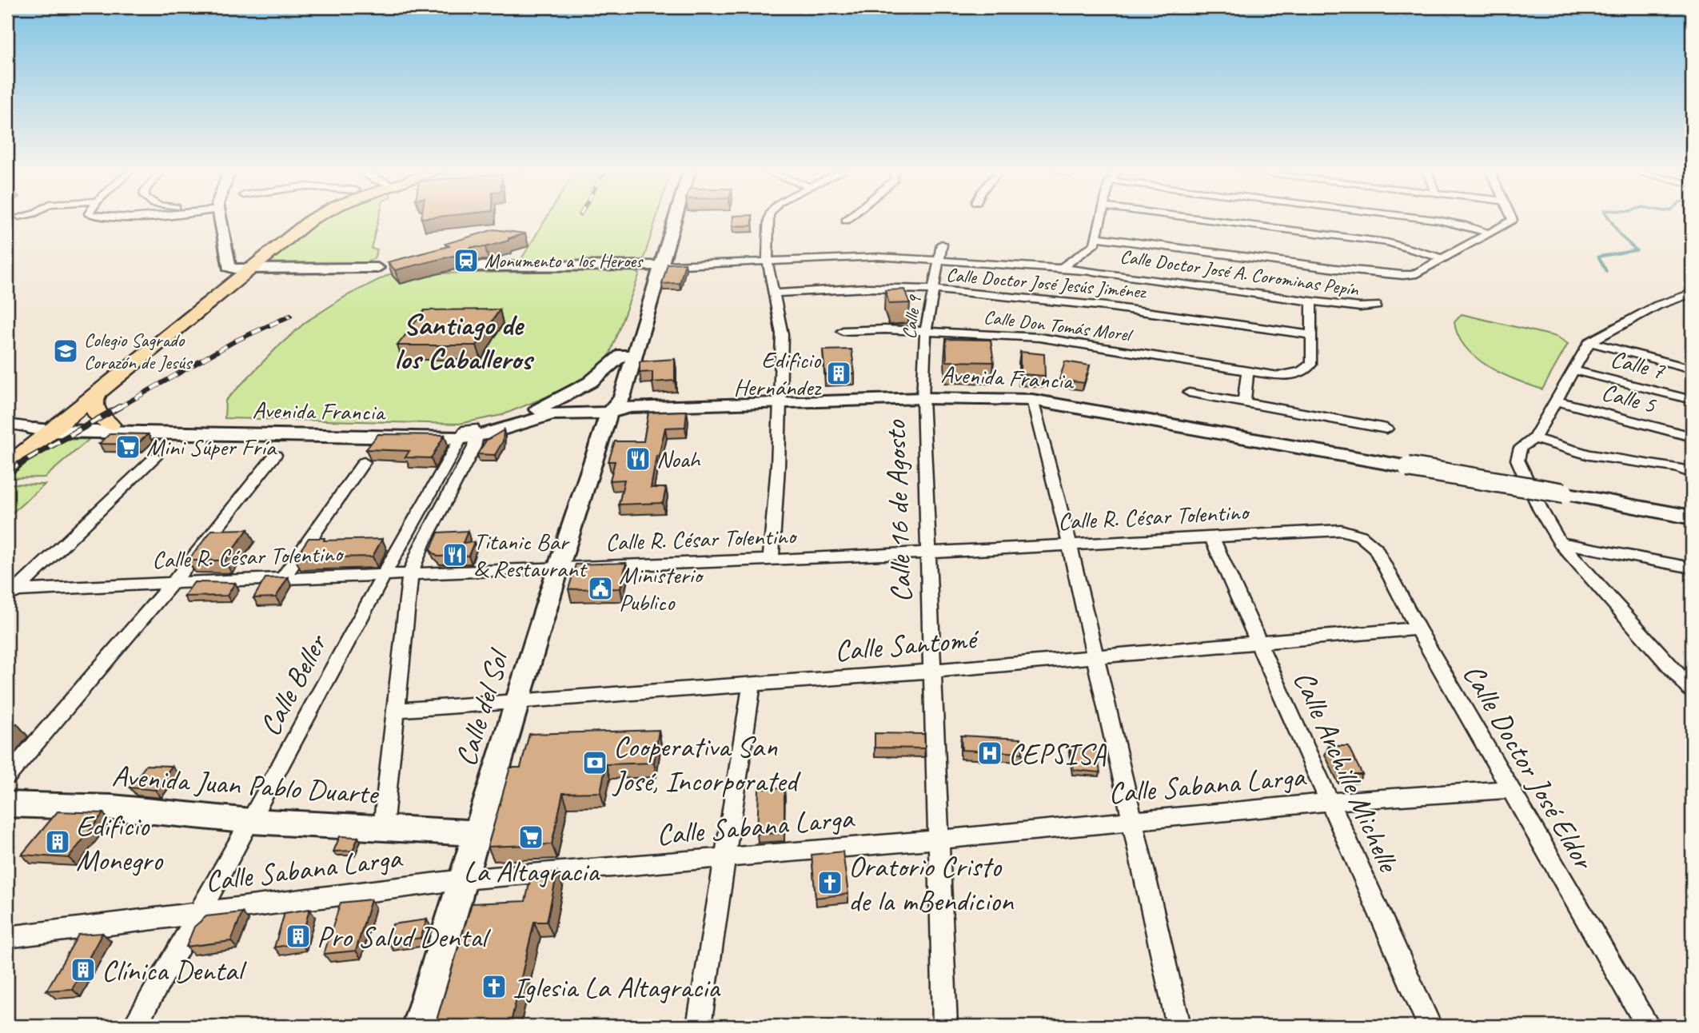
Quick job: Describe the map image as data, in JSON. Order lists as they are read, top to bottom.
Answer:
{
  "streets": {
    "main road": ["Avenida Francia", "Calle del Sol", "Avenida Juan Pablo Duarte"],
    "street": [
      "Calle Doctor José A. Corominas Pepín",
      "Calle Doctor José Jesús Jiménez",
      "Calle 9",
      "Calle Don Tomás Morel",
      "Calle 7",
      "Calle 5",
      "Calle 16 de Agosto",
      "Calle R. César Tolentino",
      "Calle Santomé",
      "Calle Beller",
      "Calle Doctor José Eldor",
      "Calle Archille Michelle",
      "Calle Sabana Larga"
    ]
  },
  "crossings": [
    ["Calle Doctor José A. Corominas Pepín", "Calle 9"],
    ["Calle Doctor José A. Corominas Pepín", "Calle del Sol"],
    ["Calle Doctor José Jesús Jiménez", "Calle 9"],
    ["Calle Doctor José Jesús Jiménez", "Calle Don Tomás Morel"],
    ["Calle 9", "Calle Don Tomás Morel"],
    ["Calle 9", "Avenida Francia"],
    ["Calle 9", "Calle 16 de Agosto"],
    ["Avenida Francia", "Calle 16 de Agosto"],
    ["Avenida Francia", "Calle Beller"],
    ["Avenida Francia", "Calle del Sol"],
    ["Calle 16 de Agosto", "Calle R. César Tolentino"],
    ["Calle 16 de Agosto", "Calle Santomé"],
    ["Calle 16 de Agosto", "Calle Sabana Larga"],
    ["Calle R. César Tolentino", "Calle Beller"],
    ["Calle R. César Tolentino", "Calle del Sol"],
    ["Calle R. César Tolentino", "Calle Doctor José Eldor"],
    ["Calle R. César Tolentino", "Calle Archille Michelle"],
    ["Calle Santomé", "Calle del Sol"],
    ["Calle Santomé", "Calle Doctor José Eldor"],
    ["Calle Santomé", "Calle Archille Michelle"],
    ["Calle Beller", "Avenida Juan Pablo Duarte"],
    ["Calle Beller", "Calle Sabana Larga"],
    ["Calle del Sol", "Avenida Juan Pablo Duarte"],
    ["Calle del Sol", "Calle Sabana Larga"],
    ["Calle Doctor José Eldor", "Calle Sabana Larga"],
    ["Calle Archille Michelle", "Calle Sabana Larga"]
  ],
  "districts": ["Santiago de los Caballeros"],
  "places": {
    "station": ["Monumento a los Heroes"],
    "school or university": ["Colegio Sagrado Corazón de Jesús"],
    "building": [
      "Edificio Hernández",
      "Edificio Monegro",
      "Pro Salud Dental",
      "Clínica Dental"
    ],
    "supermarket": ["Mini Súper Fría", "La Altagracia"],
    "restaurant": ["Noah", "Titanic Bar & Restaurant"],
    "public building": ["Ministerio Publico"],
    "hospital": ["CEPSISA"],
    "bank": ["Cooperativa San José, Incorporated"],
    "church": ["Oratorio Cristo de la mBendicion", "Iglesia La Altagracia"]
  }
}
